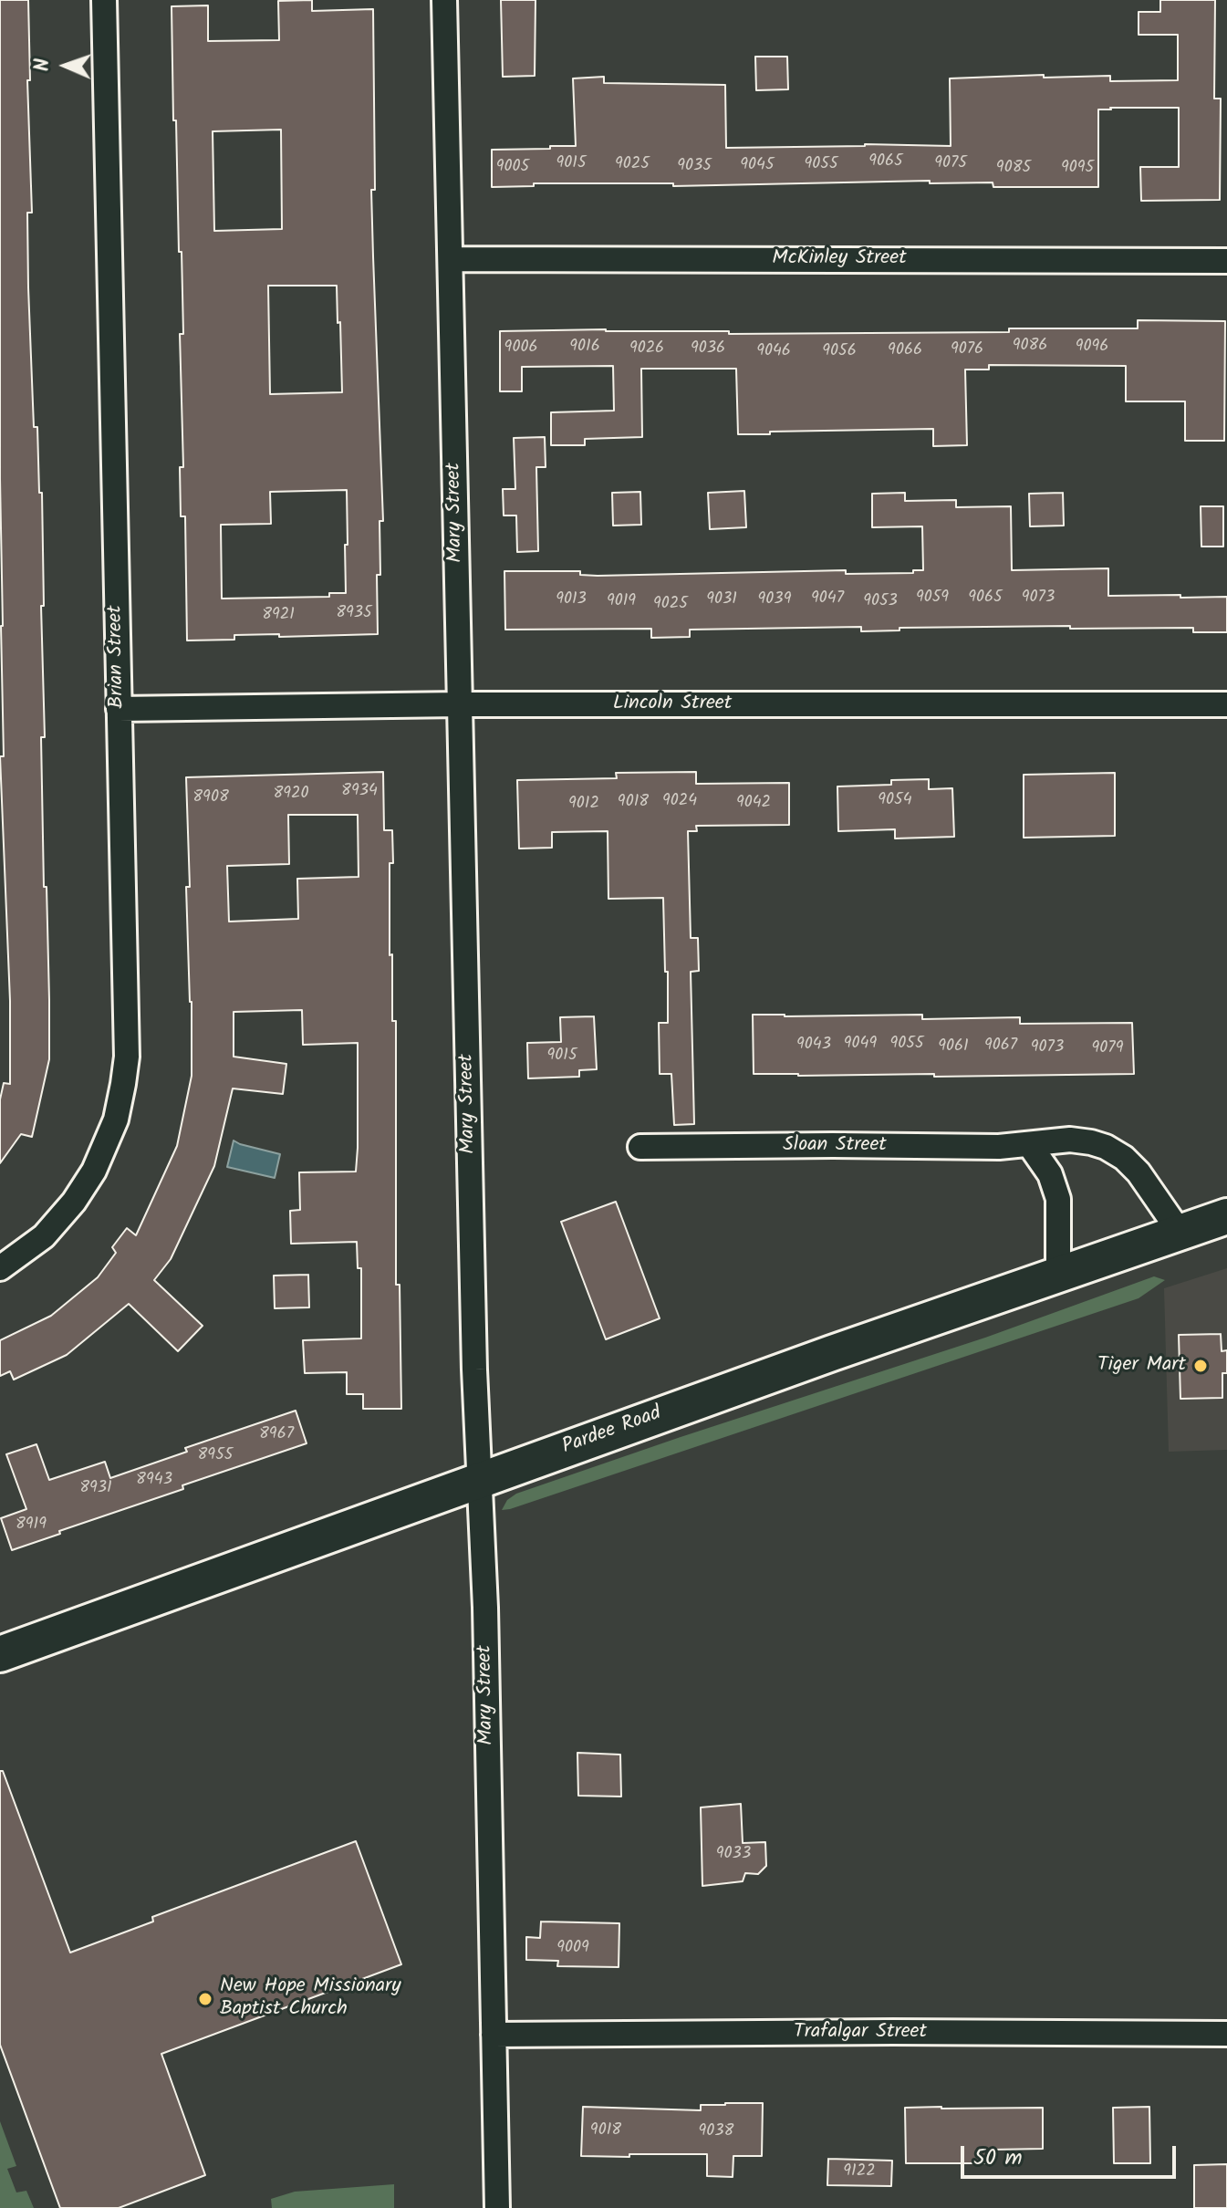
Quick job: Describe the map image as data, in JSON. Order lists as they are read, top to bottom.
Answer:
{
  "streets": {
    "main road": ["Pardee Road"],
    "street": [
      "McKinley Street",
      "Mary Street",
      "Brian Street",
      "Lincoln Street",
      "Sloan Street",
      "Trafalgar Street"
    ]
  },
  "crossings": [
    ["McKinley Street", "Mary Street"],
    ["Mary Street", "Lincoln Street"],
    ["Mary Street", "Pardee Road"],
    ["Mary Street", "Trafalgar Street"],
    ["Brian Street", "Lincoln Street"],
    ["Sloan Street", "Pardee Road"]
  ],
  "places": ["Tiger Mart", "New Hope Missionary Baptist Church"],
  "house_numbers": [
    "9065",
    "9015",
    "9075",
    "9025",
    "9055",
    "9045",
    "9035",
    "9005",
    "9085",
    "9095",
    "9086",
    "9016",
    "9096",
    "9006",
    "9026",
    "9036",
    "9076",
    "9066",
    "9046",
    "9056",
    "9059",
    "9065",
    "9073",
    "9047",
    "9013",
    "9031",
    "9039",
    "9019",
    "9053",
    "9025",
    "8935",
    "8921",
    "8934",
    "8920",
    "8908",
    "9054",
    "9024",
    "9018",
    "9042",
    "9012",
    "9049",
    "9055",
    "9043",
    "9067",
    "9061",
    "9073",
    "9079",
    "9015",
    "8967",
    "8955",
    "8943",
    "8931",
    "8919",
    "9033",
    "9009",
    "9018",
    "9038",
    "9122"
  ],
  "scale_bar": "50 m",
  "north": "left"
}
